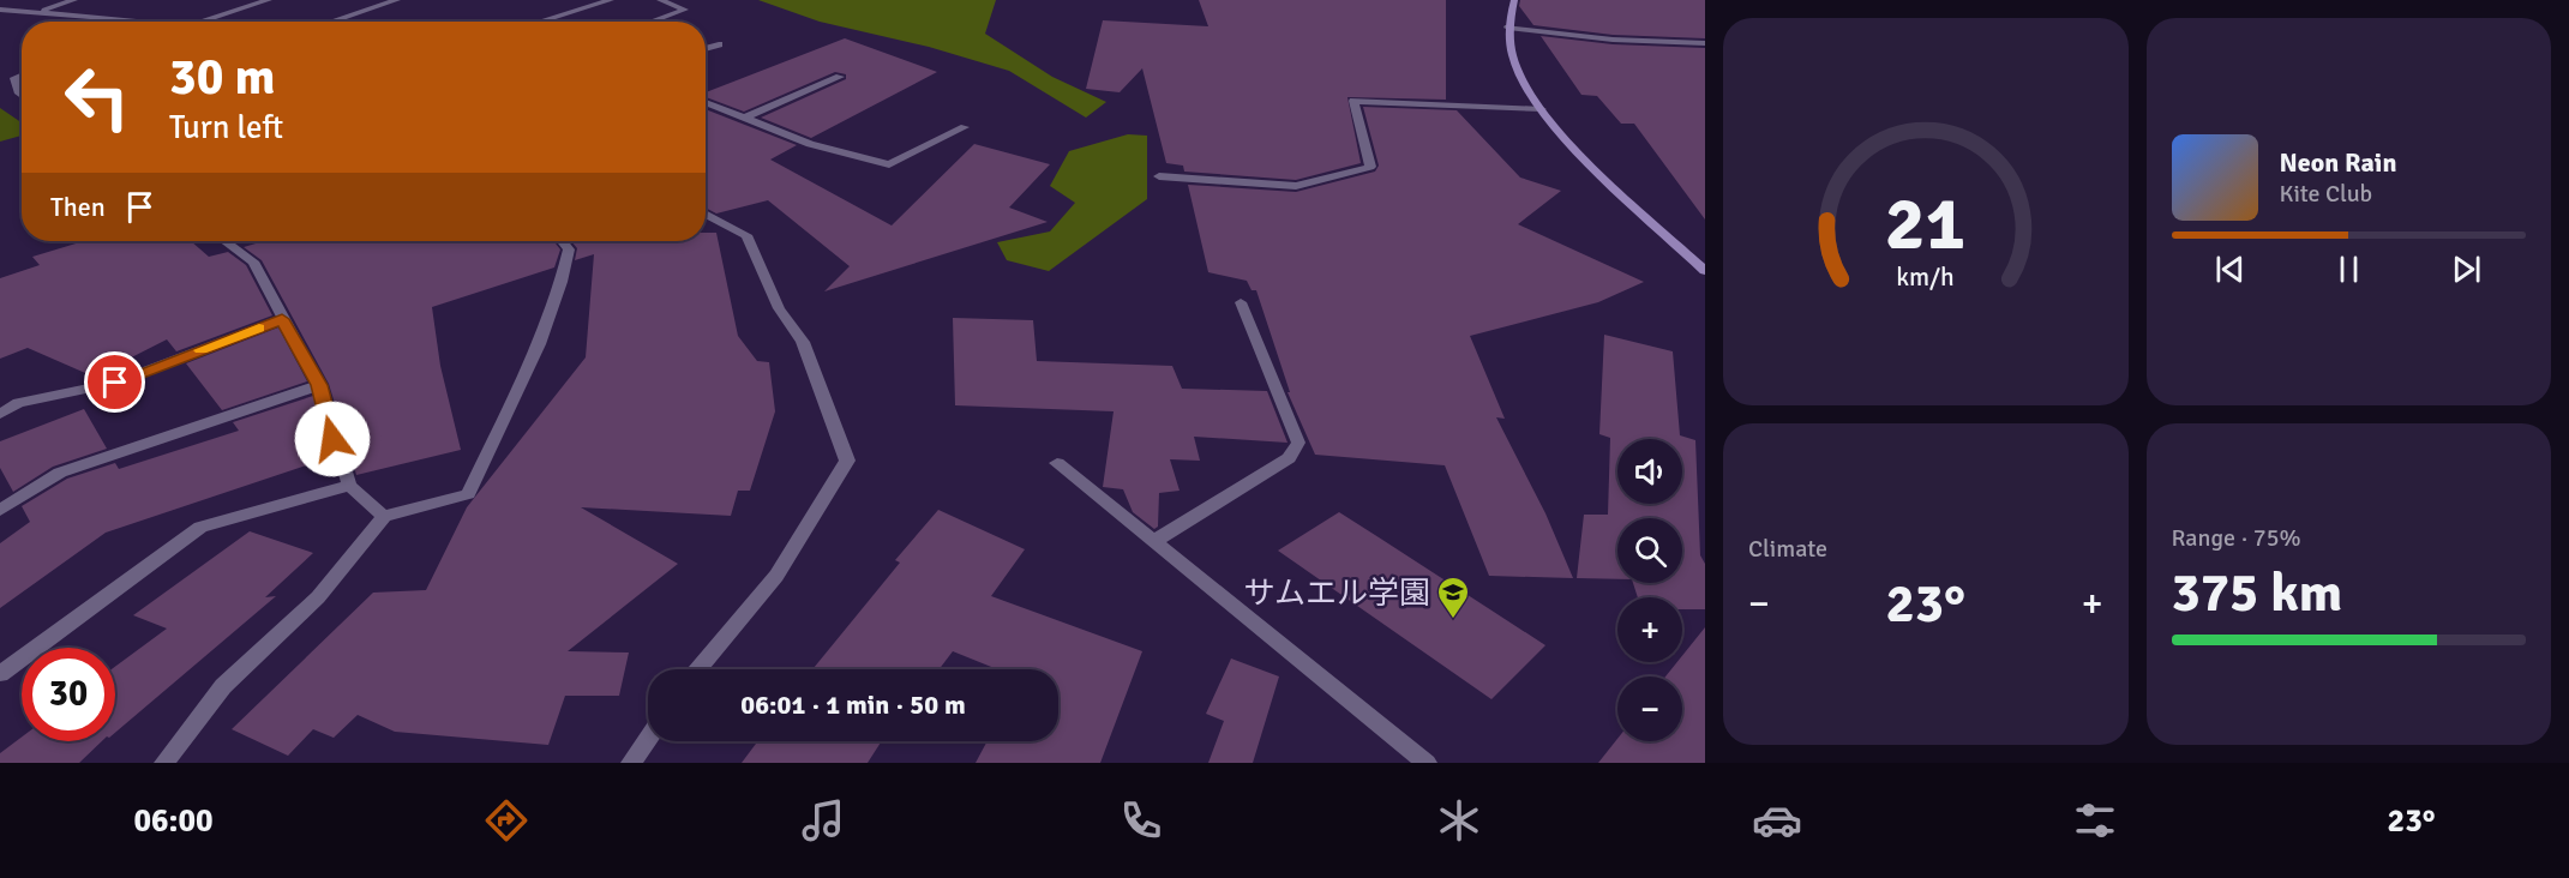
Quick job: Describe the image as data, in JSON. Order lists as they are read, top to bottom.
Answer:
{
  "places": {
    "school or university": ["サムエル学園"]
  },
  "page": {
    "turn": ["30 m", "Turn left"],
    "song": ["Neon Rain", "Kite Club"],
    "then": "Then",
    "tile": [
      "Climate",
      ["Range · 75%", "375 km"]
    ],
    "map_buttons": ["+", "−"],
    "heat": ["−", "23°", "+"],
    "limit": "30",
    "trip": "06:01 · 1 min · 50 m",
    "tabs": ["06:00", "23°"],
    "gauge": ["21", "km/h"]
  }
}
